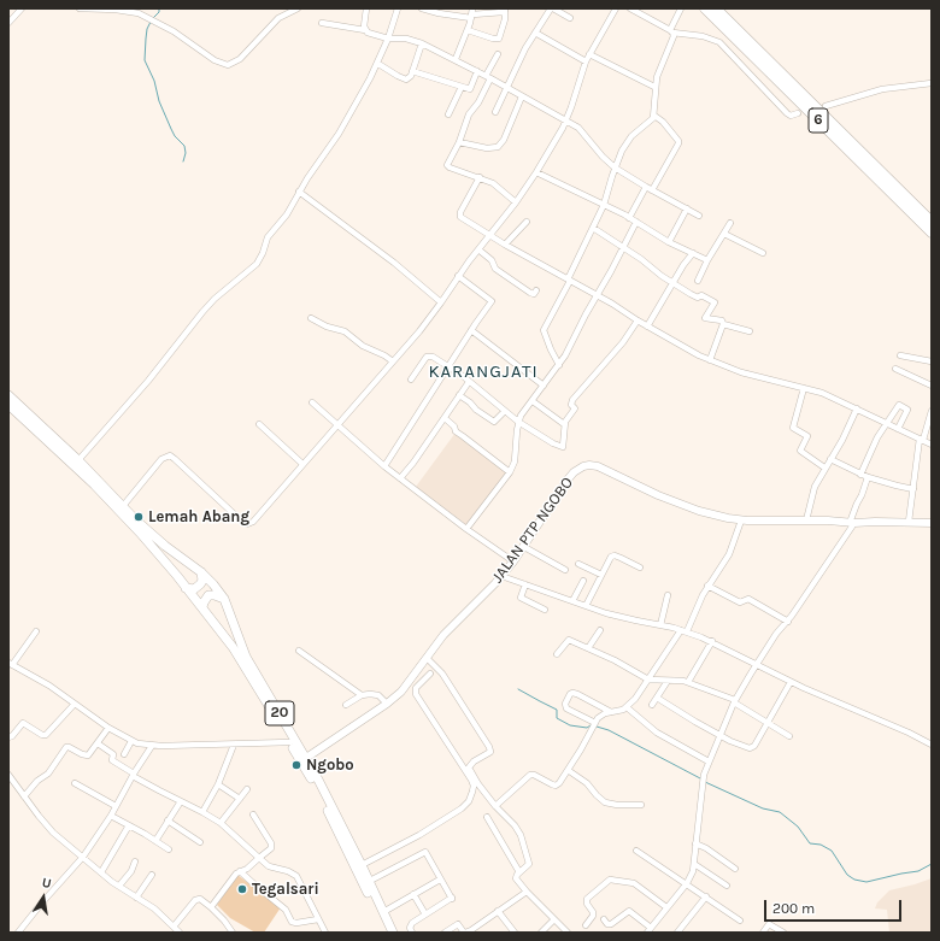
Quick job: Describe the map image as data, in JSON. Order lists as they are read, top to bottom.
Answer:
{
  "streets": {
    "highway": ["6", "20"],
    "main road": ["JALAN PTP NGOBO"]
  },
  "crossings": [
    ["JALAN PTP NGOBO", "20"]
  ],
  "districts": ["KARANGJATI"],
  "places": ["Lemah Abang", "Ngobo", "Tegalsari"],
  "scale_bar": "200 m",
  "north": "top"
}
